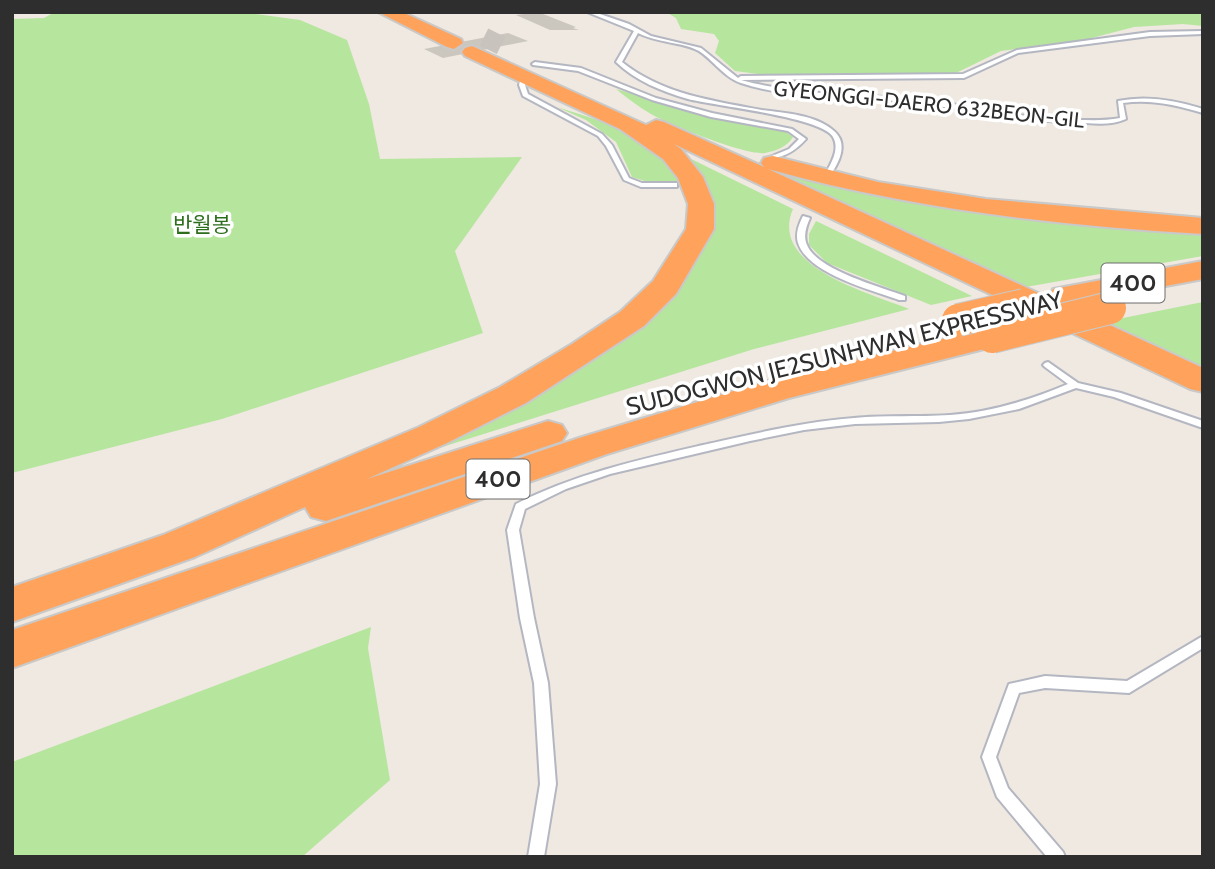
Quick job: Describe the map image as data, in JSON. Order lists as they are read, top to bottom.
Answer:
{
  "streets": {
    "highway": ["400", "SUDOGWON JE2SUNHWAN EXPRESSWAY"],
    "lane": ["GYEONGGI-DAERO 632BEON-GIL"]
  },
  "parks": ["반월봉"]
}
